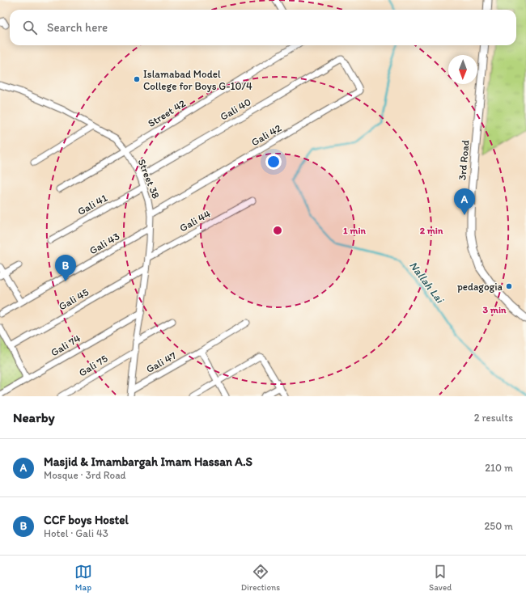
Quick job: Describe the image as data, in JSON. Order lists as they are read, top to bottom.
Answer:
{
  "streets": {
    "street": [
      "Gali 40",
      "Street 42",
      "Gali 42",
      "3rd Road",
      "Street 38",
      "Gali 41",
      "Gali 44",
      "Gali 43",
      "Gali 45",
      "Gali 74",
      "Gali 47",
      "Gali 75"
    ]
  },
  "crossings": [
    ["Gali 40", "Gali 42"],
    ["Gali 40", "Street 38"],
    ["Street 42", "Street 38"],
    ["Gali 42", "Street 38"],
    ["Street 38", "Gali 41"],
    ["Street 38", "Gali 44"],
    ["Street 38", "Gali 43"],
    ["Street 38", "Gali 45"],
    ["Street 38", "Gali 74"],
    ["Street 38", "Gali 47"],
    ["Street 38", "Gali 75"]
  ],
  "water": ["Nallah Lai"],
  "places": ["Islamabad Model College for Boys G-10/4", "pedagogia"],
  "north": "bottom",
  "page": {
    "search": "Search here",
    "pins": ["A", "B"],
    "heading": ["Nearby", "2 results"],
    "list": [
      {
        "mark": "A",
        "name": "Masjid & Imambargah Imam Hassan A.S",
        "note": "Mosque · 3rd Road",
        "value": "210 m"
      },
      {
        "mark": "B",
        "name": "CCF boys Hostel",
        "note": "Hotel · Gali 43",
        "value": "250 m"
      }
    ],
    "nav": ["Map", "Directions", "Saved"]
  },
  "rings": ["1 min", "2 min", "3 min"]
}
